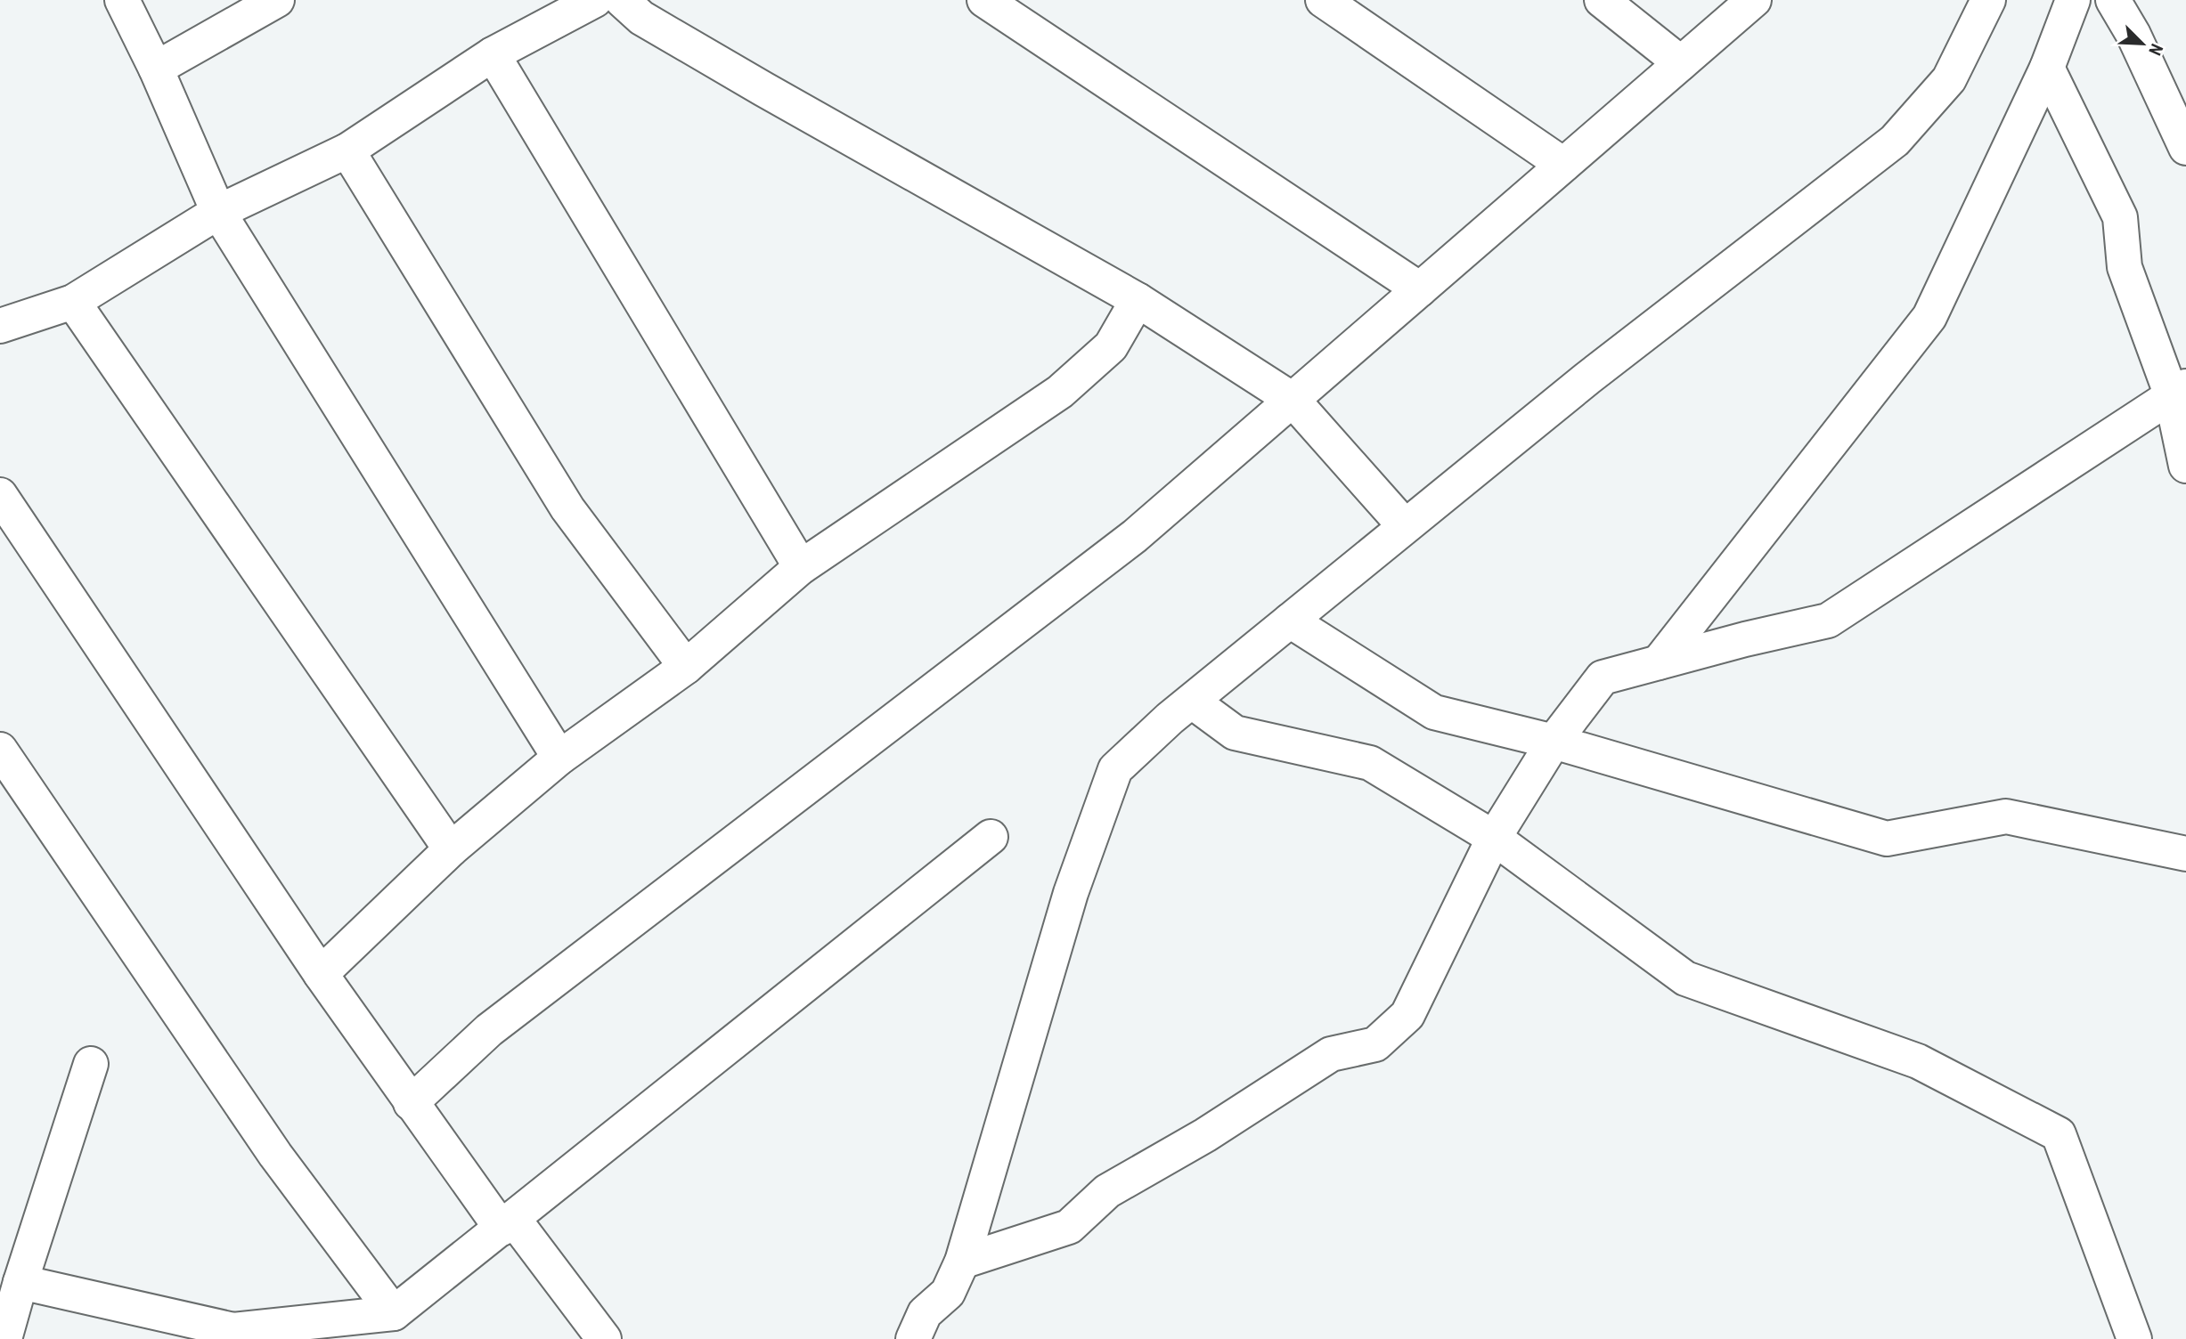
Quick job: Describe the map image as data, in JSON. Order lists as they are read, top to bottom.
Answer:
{
  "north": "bottom right"
}
